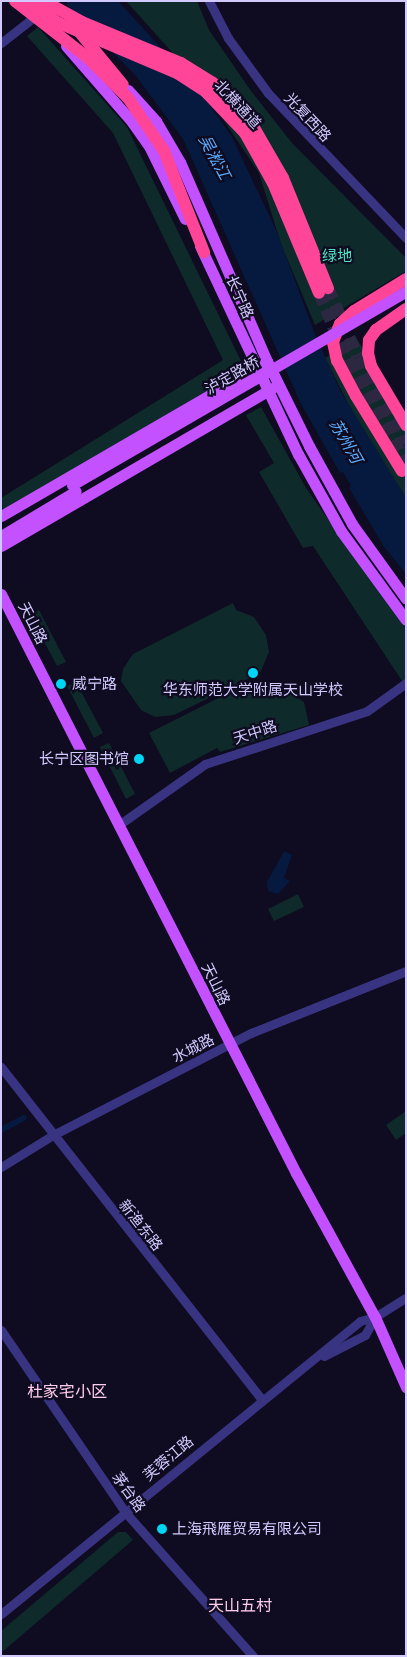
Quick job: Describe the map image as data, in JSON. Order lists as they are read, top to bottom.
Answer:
{
  "streets": {
    "highway": ["北横通道"],
    "main road": ["长宁路", "泸定路桥", "天山路"],
    "street": [
      "光复西路",
      "天中路",
      "水城路",
      "新渔东路",
      "芙蓉江路",
      "茅台路"
    ]
  },
  "crossings": [
    ["北横通道", "长宁路"],
    ["天山路", "天中路"],
    ["天山路", "水城路"],
    ["天山路", "芙蓉江路"],
    ["水城路", "新渔东路"],
    ["新渔东路", "芙蓉江路"],
    ["芙蓉江路", "茅台路"]
  ],
  "districts": ["杜家宅小区", "天山五村"],
  "water": ["吴淞江", "苏州河"],
  "parks": ["绿地"],
  "places": [
    "华东师范大学附属天山学校",
    "威宁路",
    "长宁区图书馆",
    "上海飛雁贸易有限公司"
  ]
}
